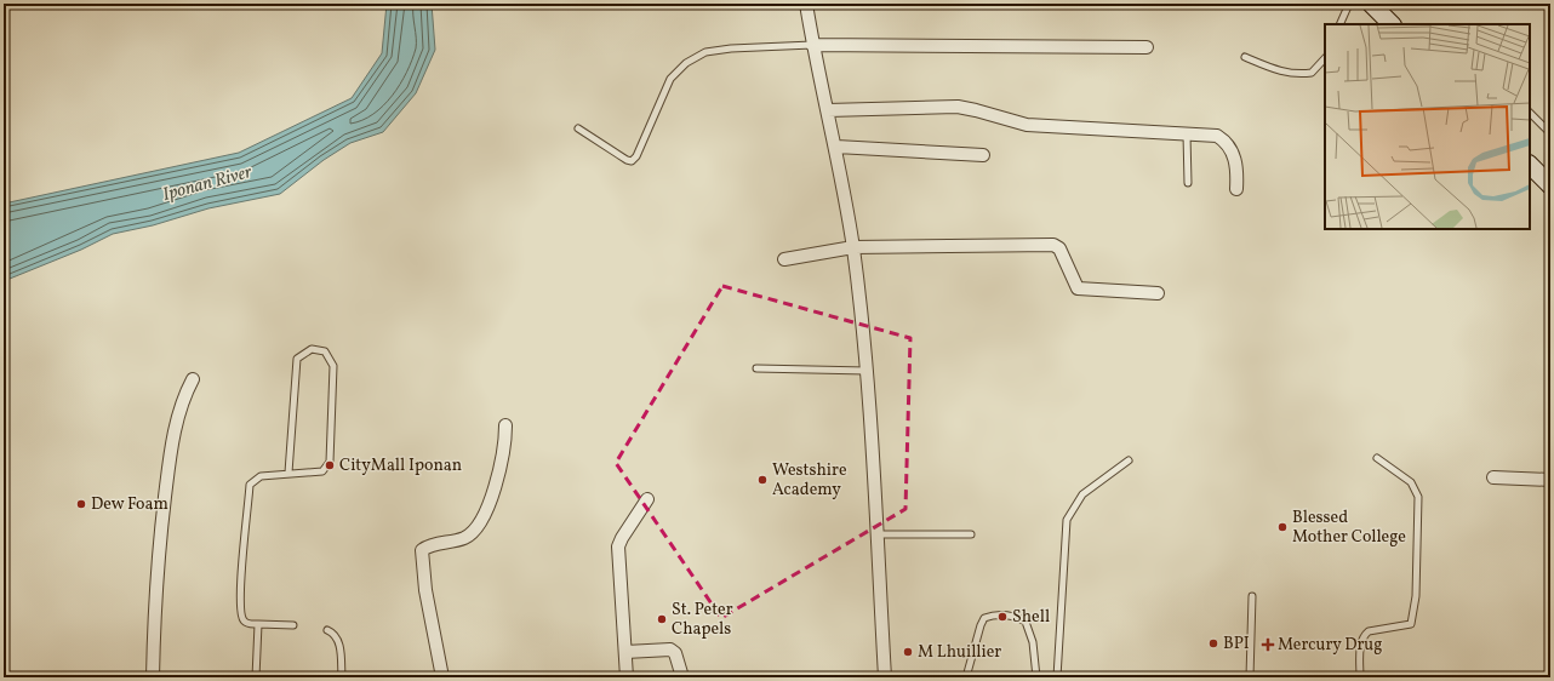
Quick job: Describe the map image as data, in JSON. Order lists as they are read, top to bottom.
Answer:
{
  "water": ["Iponan River"],
  "places": {
    "other": [
      "CityMall Iponan",
      "Westshire Academy",
      "Dew Foam",
      "Blessed Mother College",
      "Shell",
      "St. Peter Chapels",
      "BPI",
      "M Lhuillier"
    ],
    "health": ["Mercury Drug"]
  }
}
